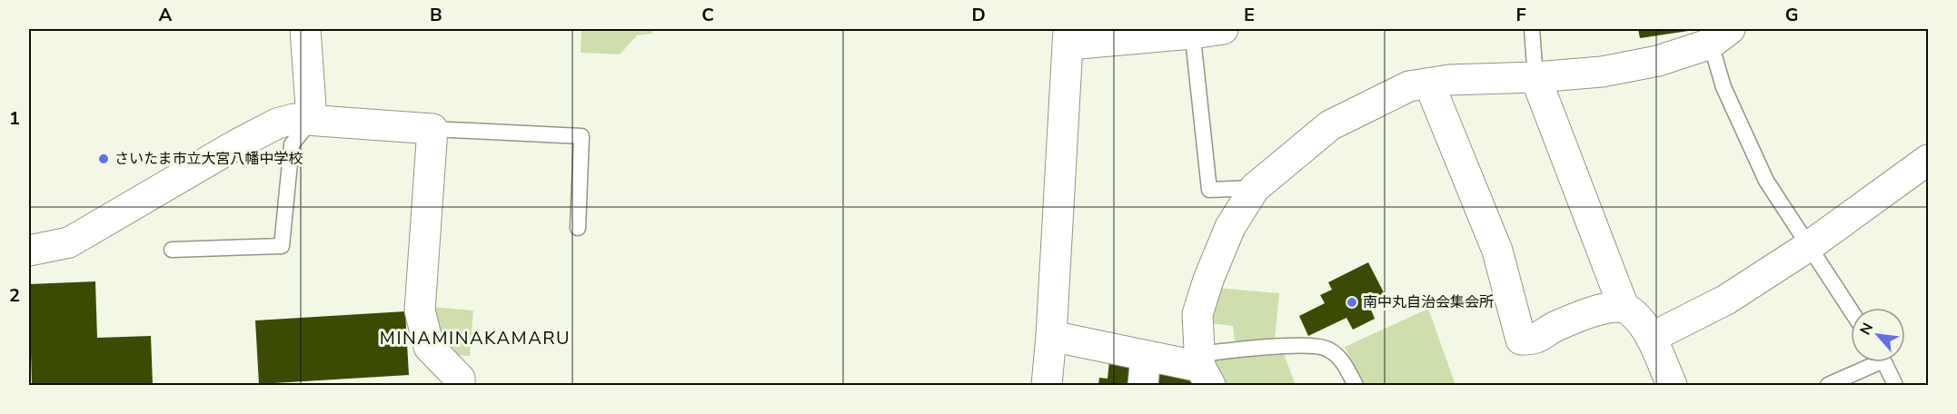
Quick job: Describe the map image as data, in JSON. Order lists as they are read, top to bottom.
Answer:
{
  "districts": ["MINAMINAKAMARU"],
  "places": ["さいたま市立大宮八幡中学校", "南中丸自治会集会所"],
  "north": "top left",
  "grid": {
    "columns": [
      "A",
      "B",
      "C",
      "D",
      "E",
      "F",
      "G"
    ],
    "rows": ["1", "2"]
  }
}
